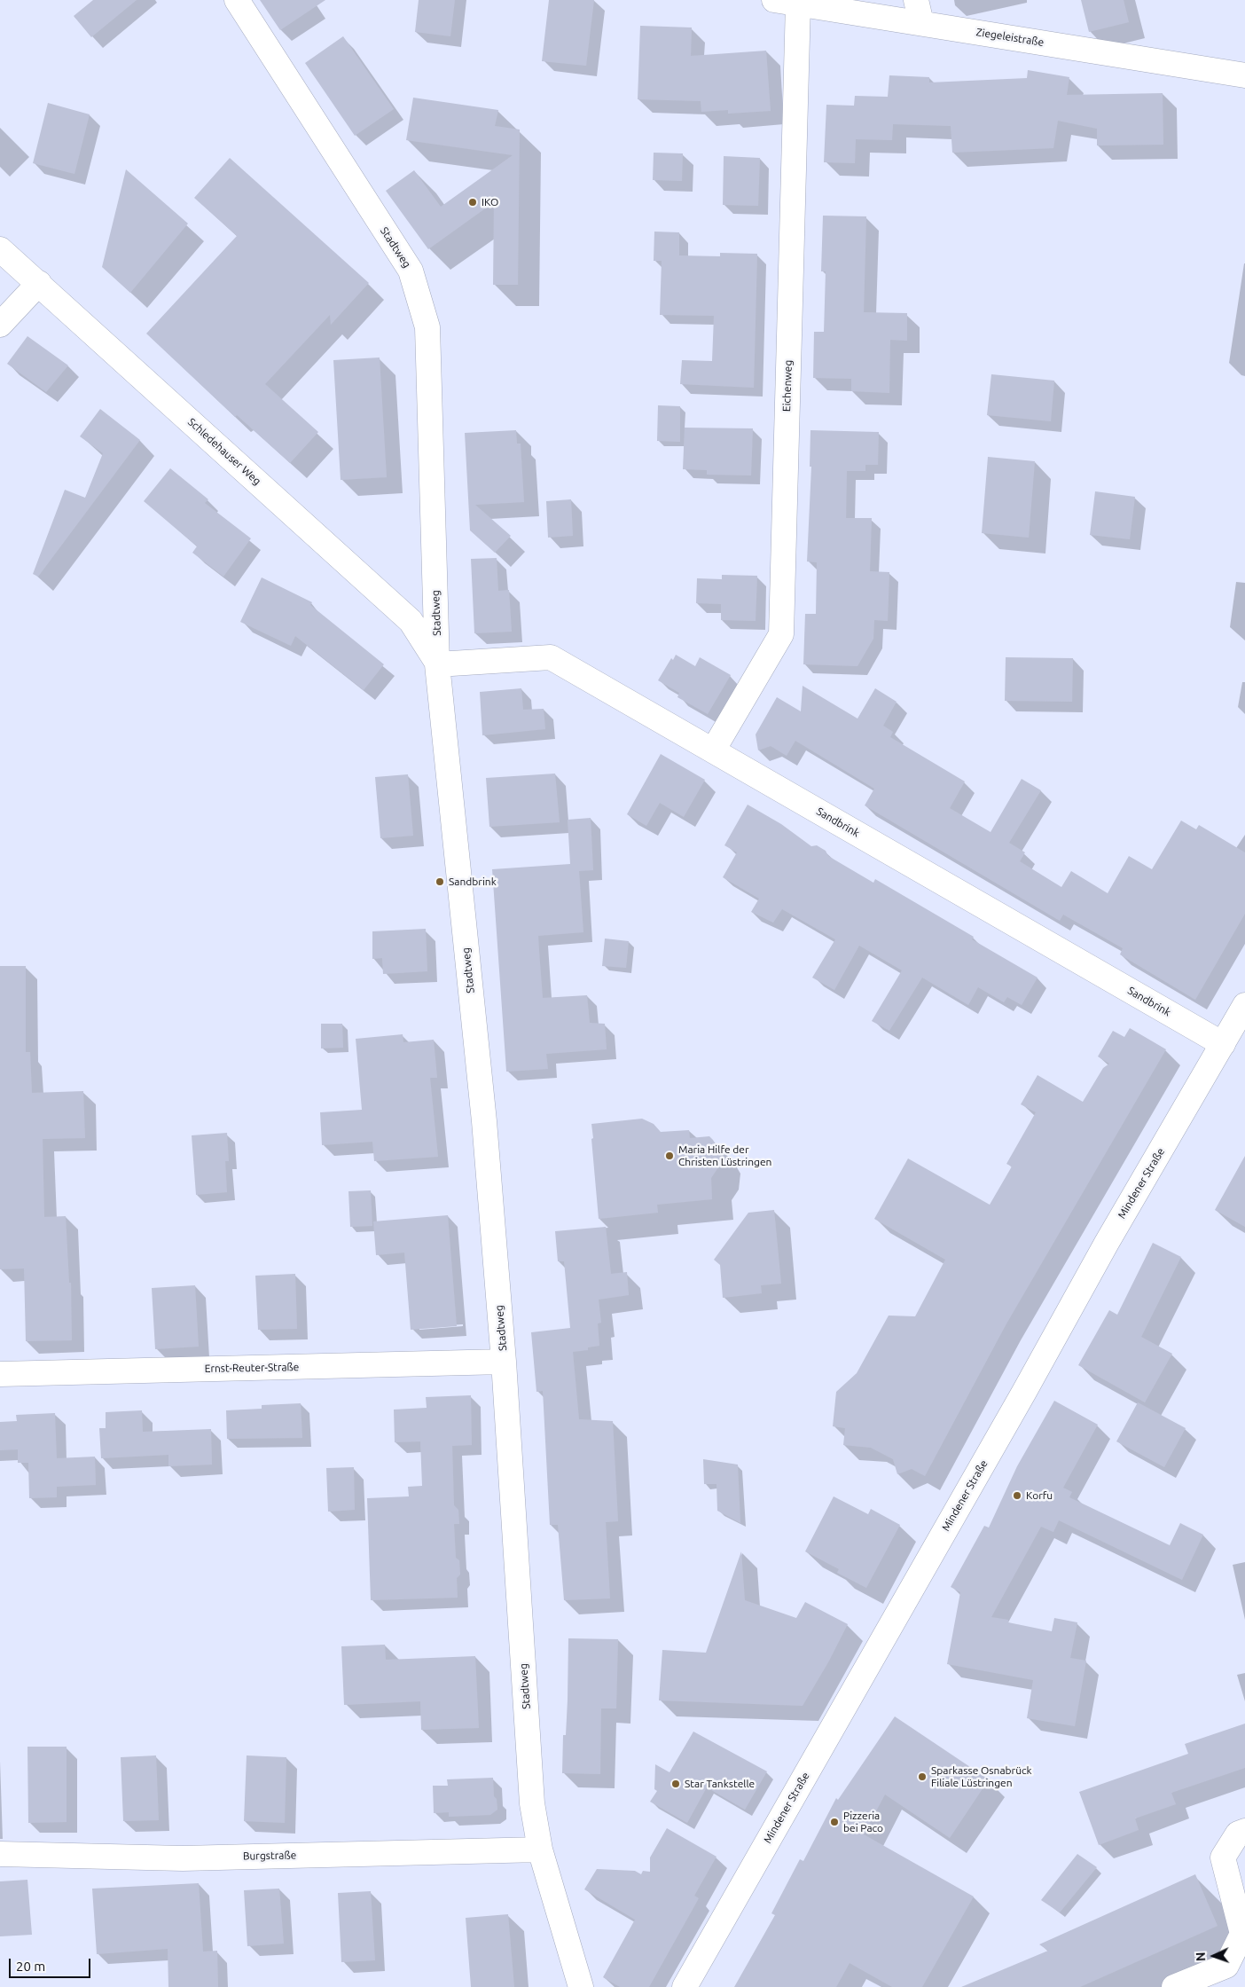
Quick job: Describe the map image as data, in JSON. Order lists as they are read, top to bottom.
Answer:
{
  "streets": {
    "street": [
      "Ziegeleistraße",
      "Stadtweg",
      "Eichenweg",
      "Schledehauser Weg",
      "Sandbrink",
      "Mindener Straße",
      "Ernst-Reuter-Straße",
      "Burgstraße"
    ]
  },
  "crossings": [
    ["Ziegeleistraße", "Eichenweg"],
    ["Stadtweg", "Schledehauser Weg"],
    ["Stadtweg", "Sandbrink"],
    ["Stadtweg", "Ernst-Reuter-Straße"],
    ["Stadtweg", "Burgstraße"],
    ["Eichenweg", "Sandbrink"],
    ["Schledehauser Weg", "Sandbrink"],
    ["Sandbrink", "Mindener Straße"]
  ],
  "places": [
    "IKO",
    "Sandbrink",
    "Maria Hilfe der Christen Lüstringen",
    "Korfu",
    "Sparkasse Osnabrück Filiale Lüstringen",
    "Star Tankstelle",
    "Pizzeria bei Paco"
  ],
  "scale_bar": "20 m",
  "north": "left"
}
